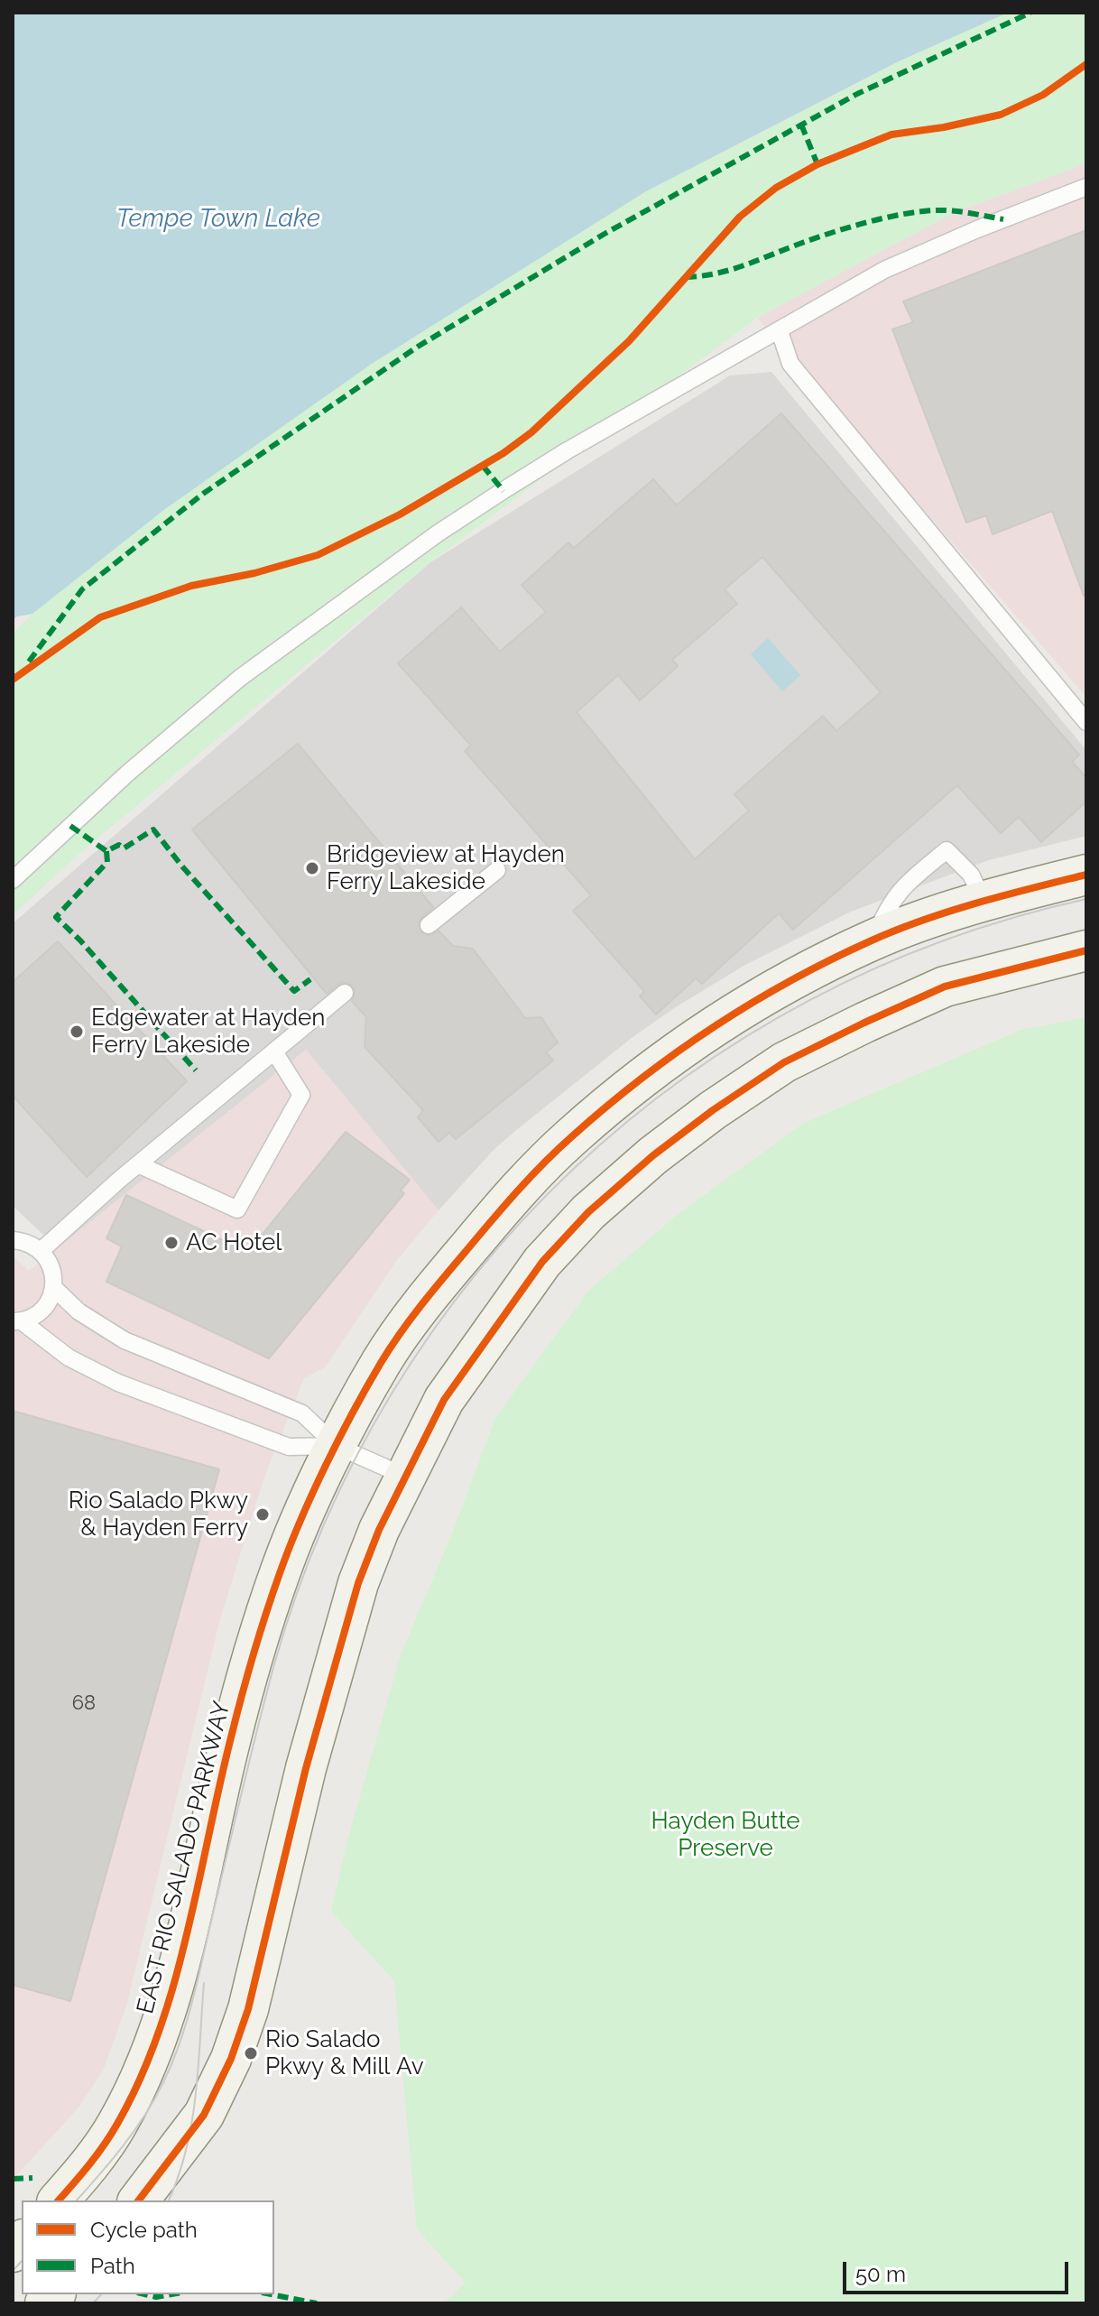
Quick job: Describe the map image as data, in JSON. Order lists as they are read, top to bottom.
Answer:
{
  "streets": {
    "main road": ["EAST RIO SALADO PARKWAY"]
  },
  "water": ["Tempe Town Lake"],
  "parks": ["Hayden Butte Preserve"],
  "places": [
    "Bridgeview at Hayden Ferry Lakeside",
    "Edgewater at Hayden Ferry Lakeside",
    "AC Hotel",
    "Rio Salado Pkwy & Hayden Ferry",
    "Rio Salado Pkwy & Mill Av"
  ],
  "house_numbers": ["68"],
  "legend": ["Cycle path", "Path"],
  "scale_bar": "50 m"
}
